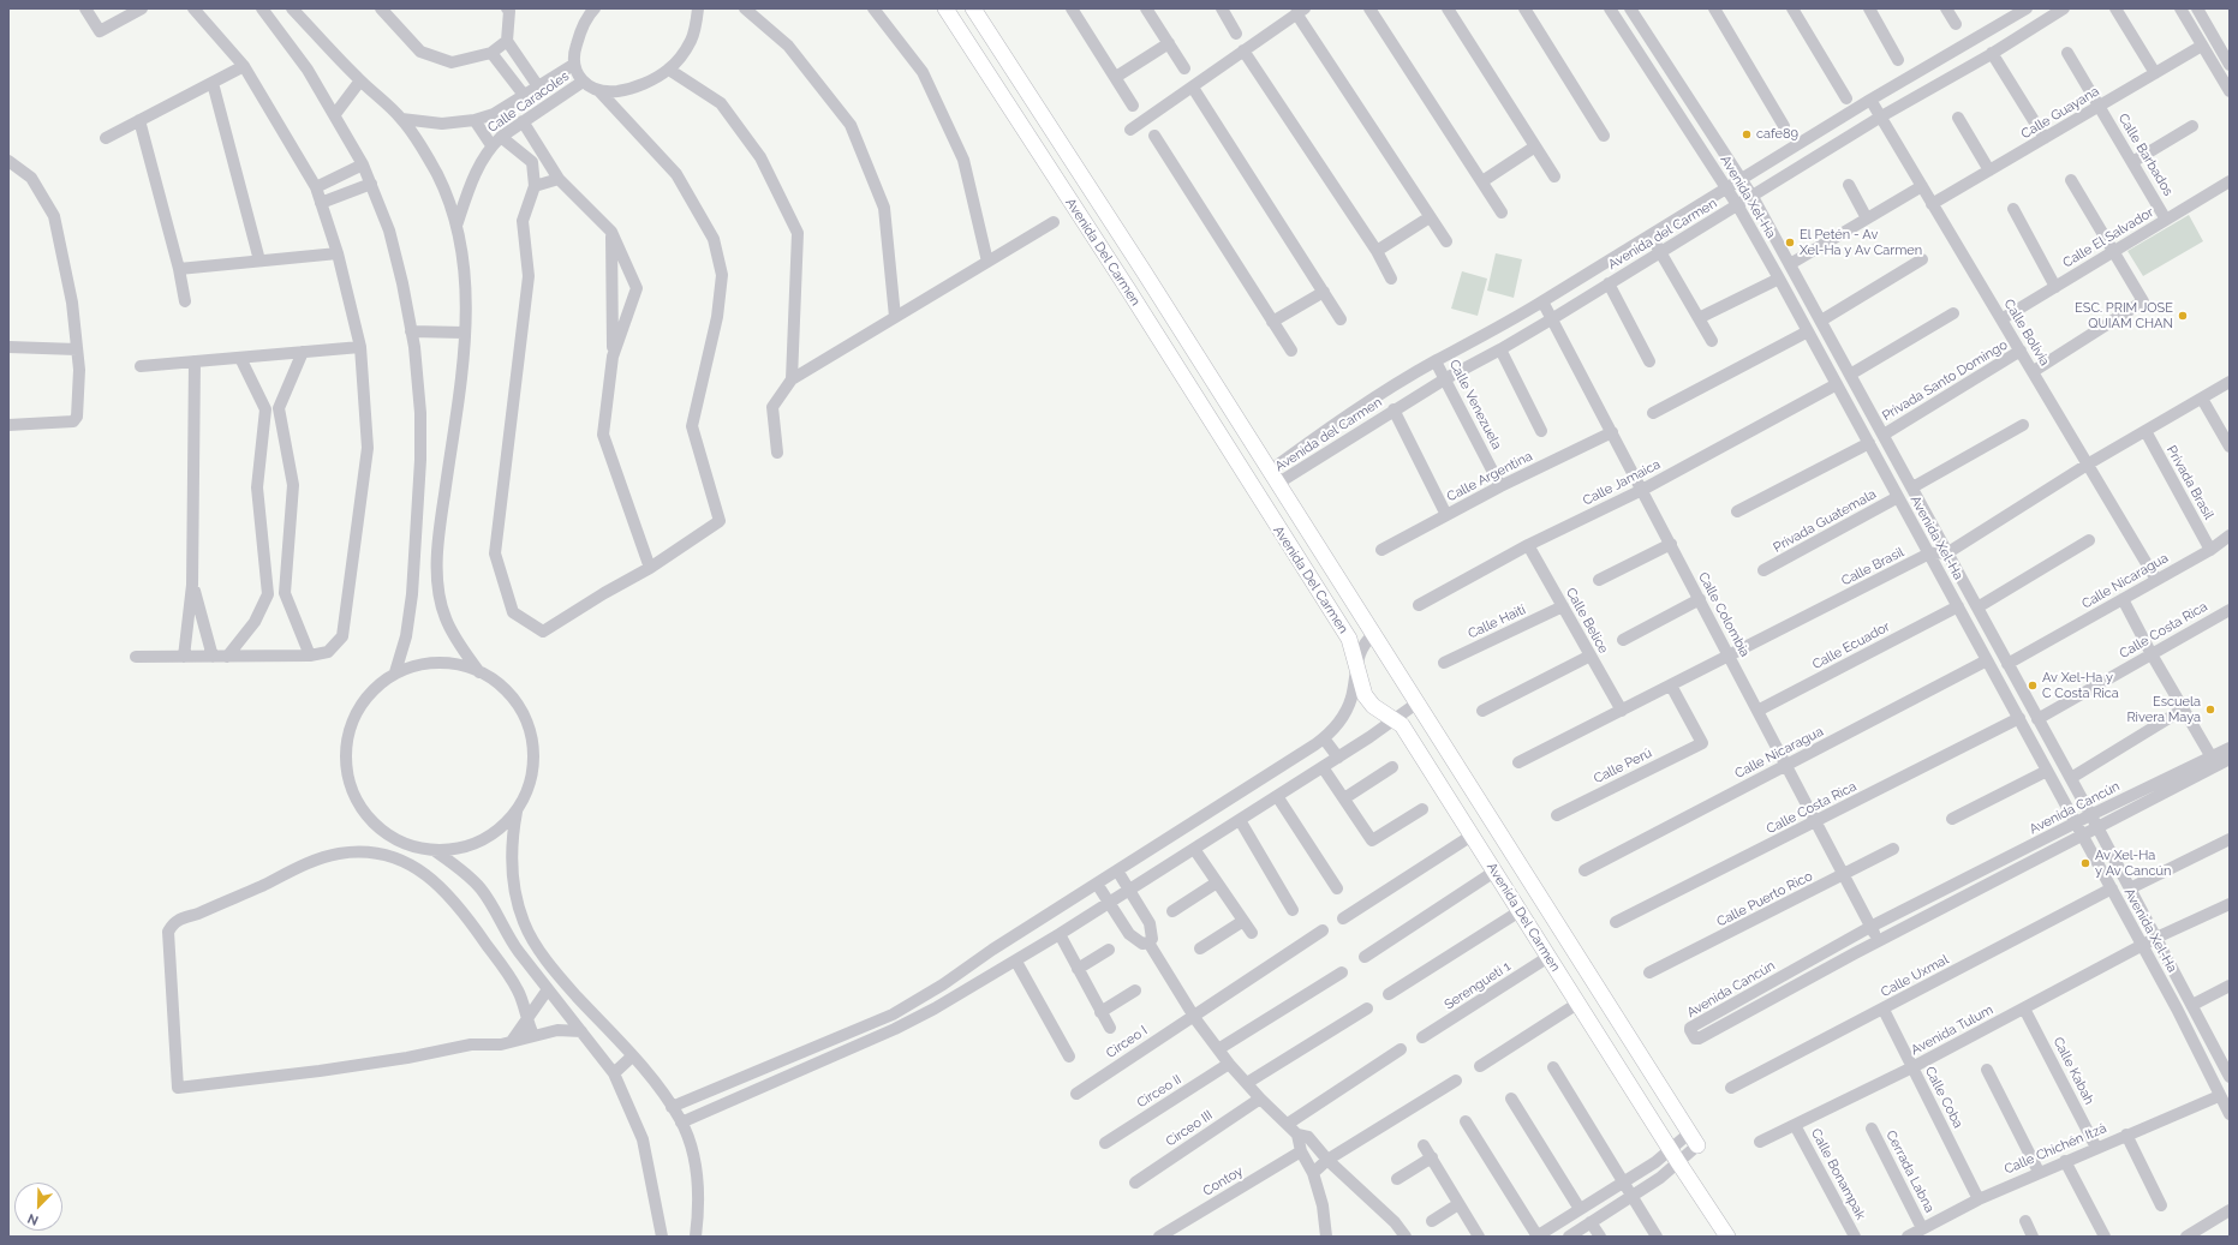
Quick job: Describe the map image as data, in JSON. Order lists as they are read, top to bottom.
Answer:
{
  "streets": {
    "main road": ["Avenida Del Carmen"],
    "street": [
      "Calle Caracoles",
      "Calle Guayana",
      "Calle Barbados",
      "Avenida Xel-Ha",
      "Avenida del Carmen",
      "Calle El Salvador",
      "Calle Bolivia",
      "Privada Santo Domingo",
      "Calle Venezuela",
      "Calle Argentina",
      "Calle Jamaica",
      "Privada Brasil",
      "Privada Guatemala",
      "Calle Brasil",
      "Calle Nicaragua",
      "Calle Colombia",
      "Calle Belice",
      "Calle Haití",
      "Calle Costa Rica",
      "Calle Ecuador",
      "Calle Perú",
      "Avenida Cancún",
      "Calle Puerto Rico",
      "Calle Uxmal",
      "Serengueti 1",
      "Avenida Tulum",
      "Circeo I",
      "Calle Kabah",
      "Circeo II",
      "Calle Coba",
      "Circeo III",
      "Calle Chichén Itzá",
      "Cerrada Labna",
      "Calle Bonampak",
      "Contoy"
    ]
  },
  "crossings": [
    ["Calle Guayana", "Calle Barbados"],
    ["Calle Guayana", "Calle Bolivia"],
    ["Calle Barbados", "Calle El Salvador"],
    ["Avenida Xel-Ha", "Avenida del Carmen"],
    ["Avenida Xel-Ha", "Privada Santo Domingo"],
    ["Avenida Xel-Ha", "Calle Jamaica"],
    ["Avenida Xel-Ha", "Privada Guatemala"],
    ["Avenida Xel-Ha", "Calle Brasil"],
    ["Avenida Xel-Ha", "Calle Nicaragua"],
    ["Avenida Xel-Ha", "Calle Costa Rica"],
    ["Avenida Xel-Ha", "Calle Ecuador"],
    ["Avenida Xel-Ha", "Avenida Cancún"],
    ["Avenida Xel-Ha", "Calle Uxmal"],
    ["Avenida Xel-Ha", "Avenida Tulum"],
    ["Avenida Xel-Ha", "Calle Chichén Itzá"],
    ["Avenida del Carmen", "Avenida Del Carmen"],
    ["Avenida del Carmen", "Calle Bolivia"],
    ["Avenida del Carmen", "Calle Venezuela"],
    ["Avenida del Carmen", "Calle Colombia"],
    ["Calle El Salvador", "Calle Bolivia"],
    ["Avenida Del Carmen", "Serengueti 1"],
    ["Calle Bolivia", "Privada Santo Domingo"],
    ["Calle Bolivia", "Calle Brasil"],
    ["Calle Bolivia", "Calle Nicaragua"],
    ["Calle Venezuela", "Calle Argentina"],
    ["Calle Argentina", "Calle Colombia"],
    ["Calle Jamaica", "Calle Colombia"],
    ["Calle Jamaica", "Calle Belice"],
    ["Privada Brasil", "Calle Brasil"],
    ["Privada Brasil", "Calle Nicaragua"],
    ["Calle Brasil", "Calle Colombia"],
    ["Calle Brasil", "Calle Belice"],
    ["Calle Brasil", "Calle Perú"],
    ["Calle Nicaragua", "Calle Colombia"],
    ["Calle Colombia", "Calle Costa Rica"],
    ["Calle Colombia", "Calle Ecuador"],
    ["Calle Colombia", "Avenida Cancún"],
    ["Calle Colombia", "Calle Puerto Rico"],
    ["Calle Belice", "Calle Haití"],
    ["Calle Uxmal", "Calle Coba"],
    ["Avenida Tulum", "Calle Kabah"],
    ["Avenida Tulum", "Calle Coba"],
    ["Avenida Tulum", "Calle Bonampak"],
    ["Calle Kabah", "Calle Chichén Itzá"],
    ["Calle Coba", "Calle Chichén Itzá"],
    ["Calle Chichén Itzá", "Cerrada Labna"]
  ],
  "places": [
    "cafe89",
    "El Petén - Av Xel-Ha y Av Carmen",
    "ESC. PRIM JOSE QUIAM CHAN",
    "Av Xel-Ha y C Costa Rica",
    "Escuela Rivera Maya",
    "Av Xel-Ha y Av Cancún"
  ],
  "north": "bottom left"
}
